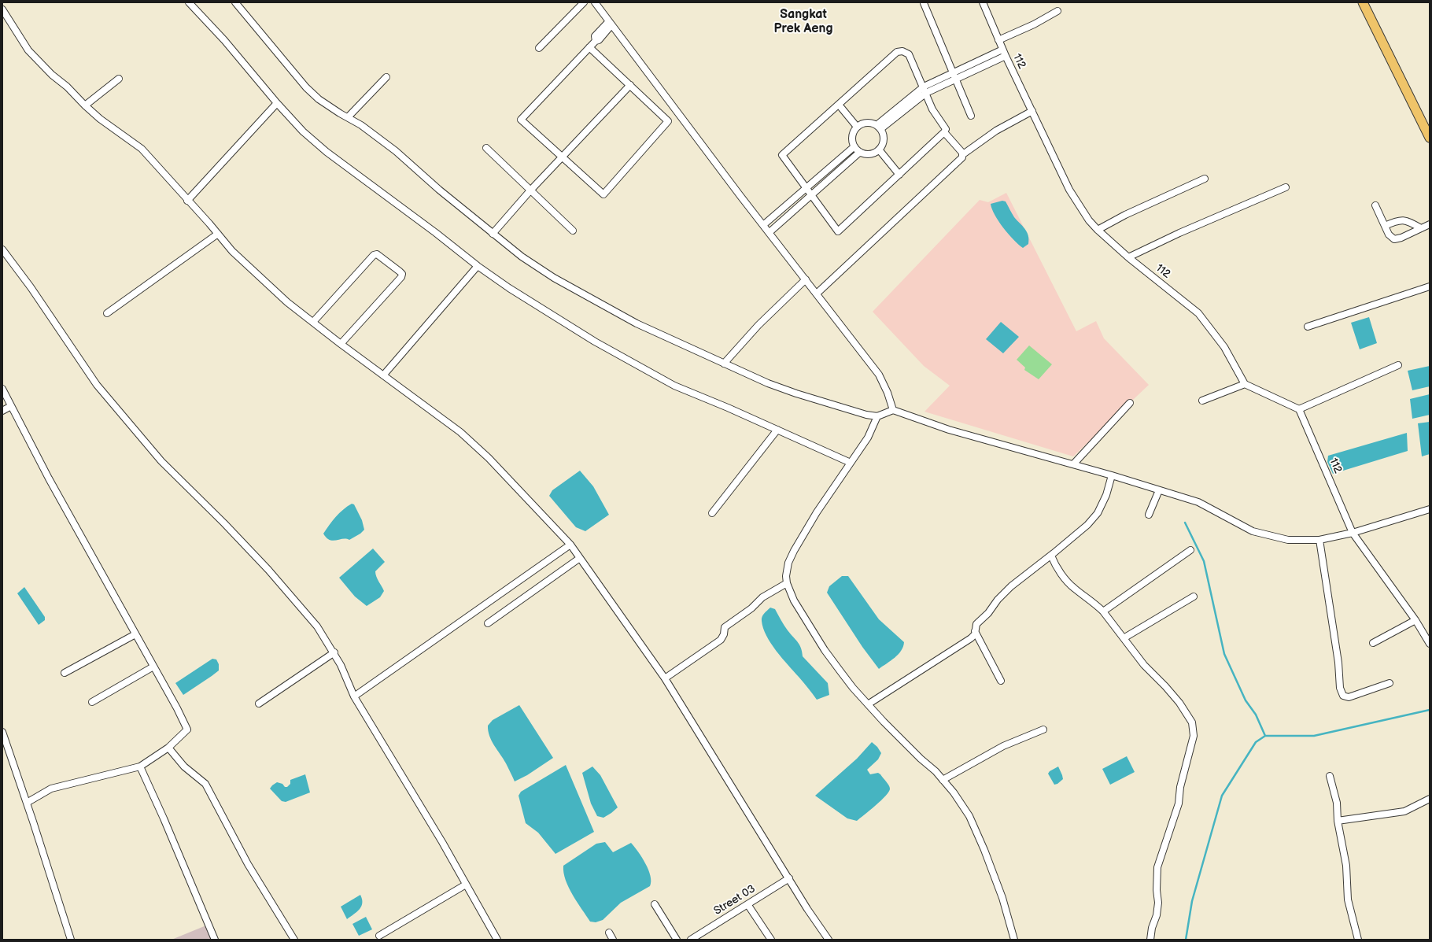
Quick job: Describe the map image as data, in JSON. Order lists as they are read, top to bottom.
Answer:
{
  "streets": {
    "street": ["112", "Street 03"]
  },
  "districts": ["Sangkat Prek Aeng"]
}
